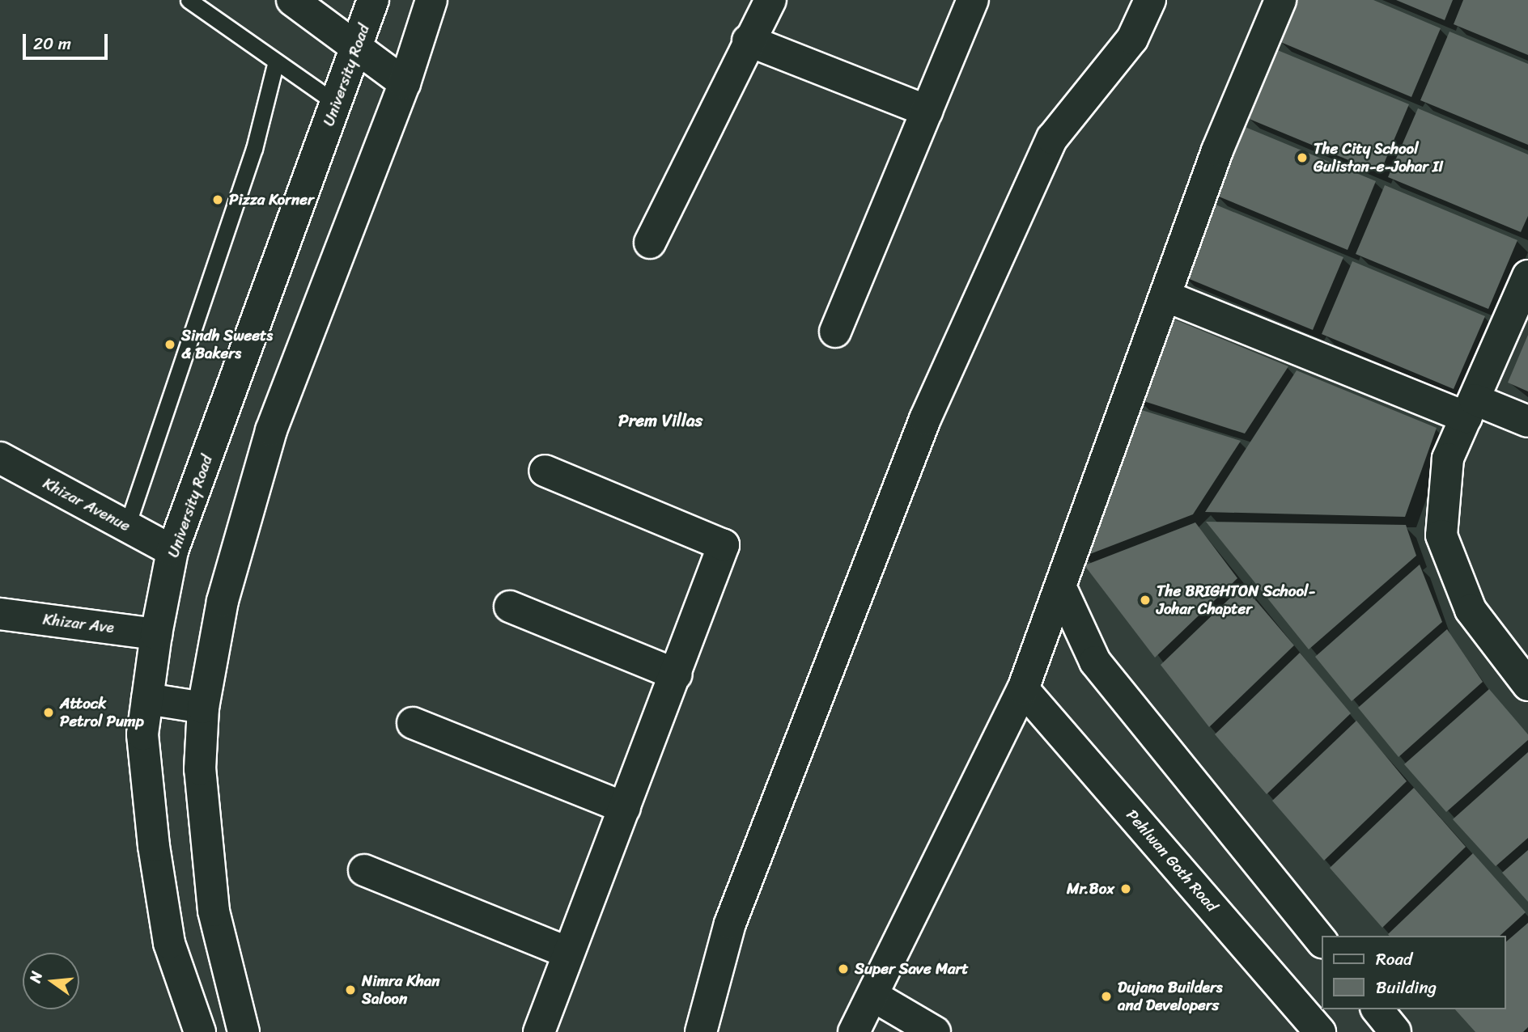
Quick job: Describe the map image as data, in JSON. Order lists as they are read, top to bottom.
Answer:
{
  "streets": {
    "main road": [
      "University Road",
      "Khizar Avenue",
      "Khizar Ave",
      "Pehlwan Goth Road"
    ]
  },
  "crossings": [
    ["University Road", "Khizar Avenue"],
    ["University Road", "Khizar Ave"]
  ],
  "districts": ["Prem Villas"],
  "places": [
    "The City School Gulistan-e-Johar II",
    "Pizza Korner",
    "Sindh Sweets & Bakers",
    "The BRIGHTON School- Johar Chapter",
    "Attock Petrol Pump",
    "Mr.Box",
    "Super Save Mart",
    "Nimra Khan Saloon",
    "Dujana Builders and Developers"
  ],
  "legend": ["Road", "Building"],
  "scale_bar": "20 m",
  "north": "left"
}
